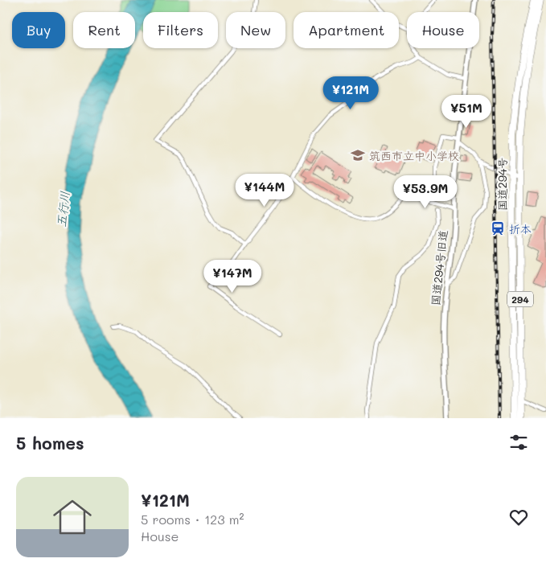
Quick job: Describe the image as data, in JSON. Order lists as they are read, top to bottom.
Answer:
{
  "streets": {
    "highway": ["国道294号", "294"],
    "street": ["国道294号旧道"]
  },
  "water": ["五行川"],
  "places": {
    "school or university": ["筑西市立中小学校"],
    "station": ["折本"]
  },
  "page": {
    "chip": [
      "Buy",
      "Rent",
      "Filters",
      "New",
      "Apartment",
      "House"
    ],
    "price": [
      "¥121M",
      "¥51M",
      "¥144M",
      "¥53.9M",
      "¥147M"
    ],
    "heading": "5 homes",
    "list": [
      {
        "name": "¥121M",
        "note": "5 rooms · 123 m² · House"
      }
    ]
  }
}
